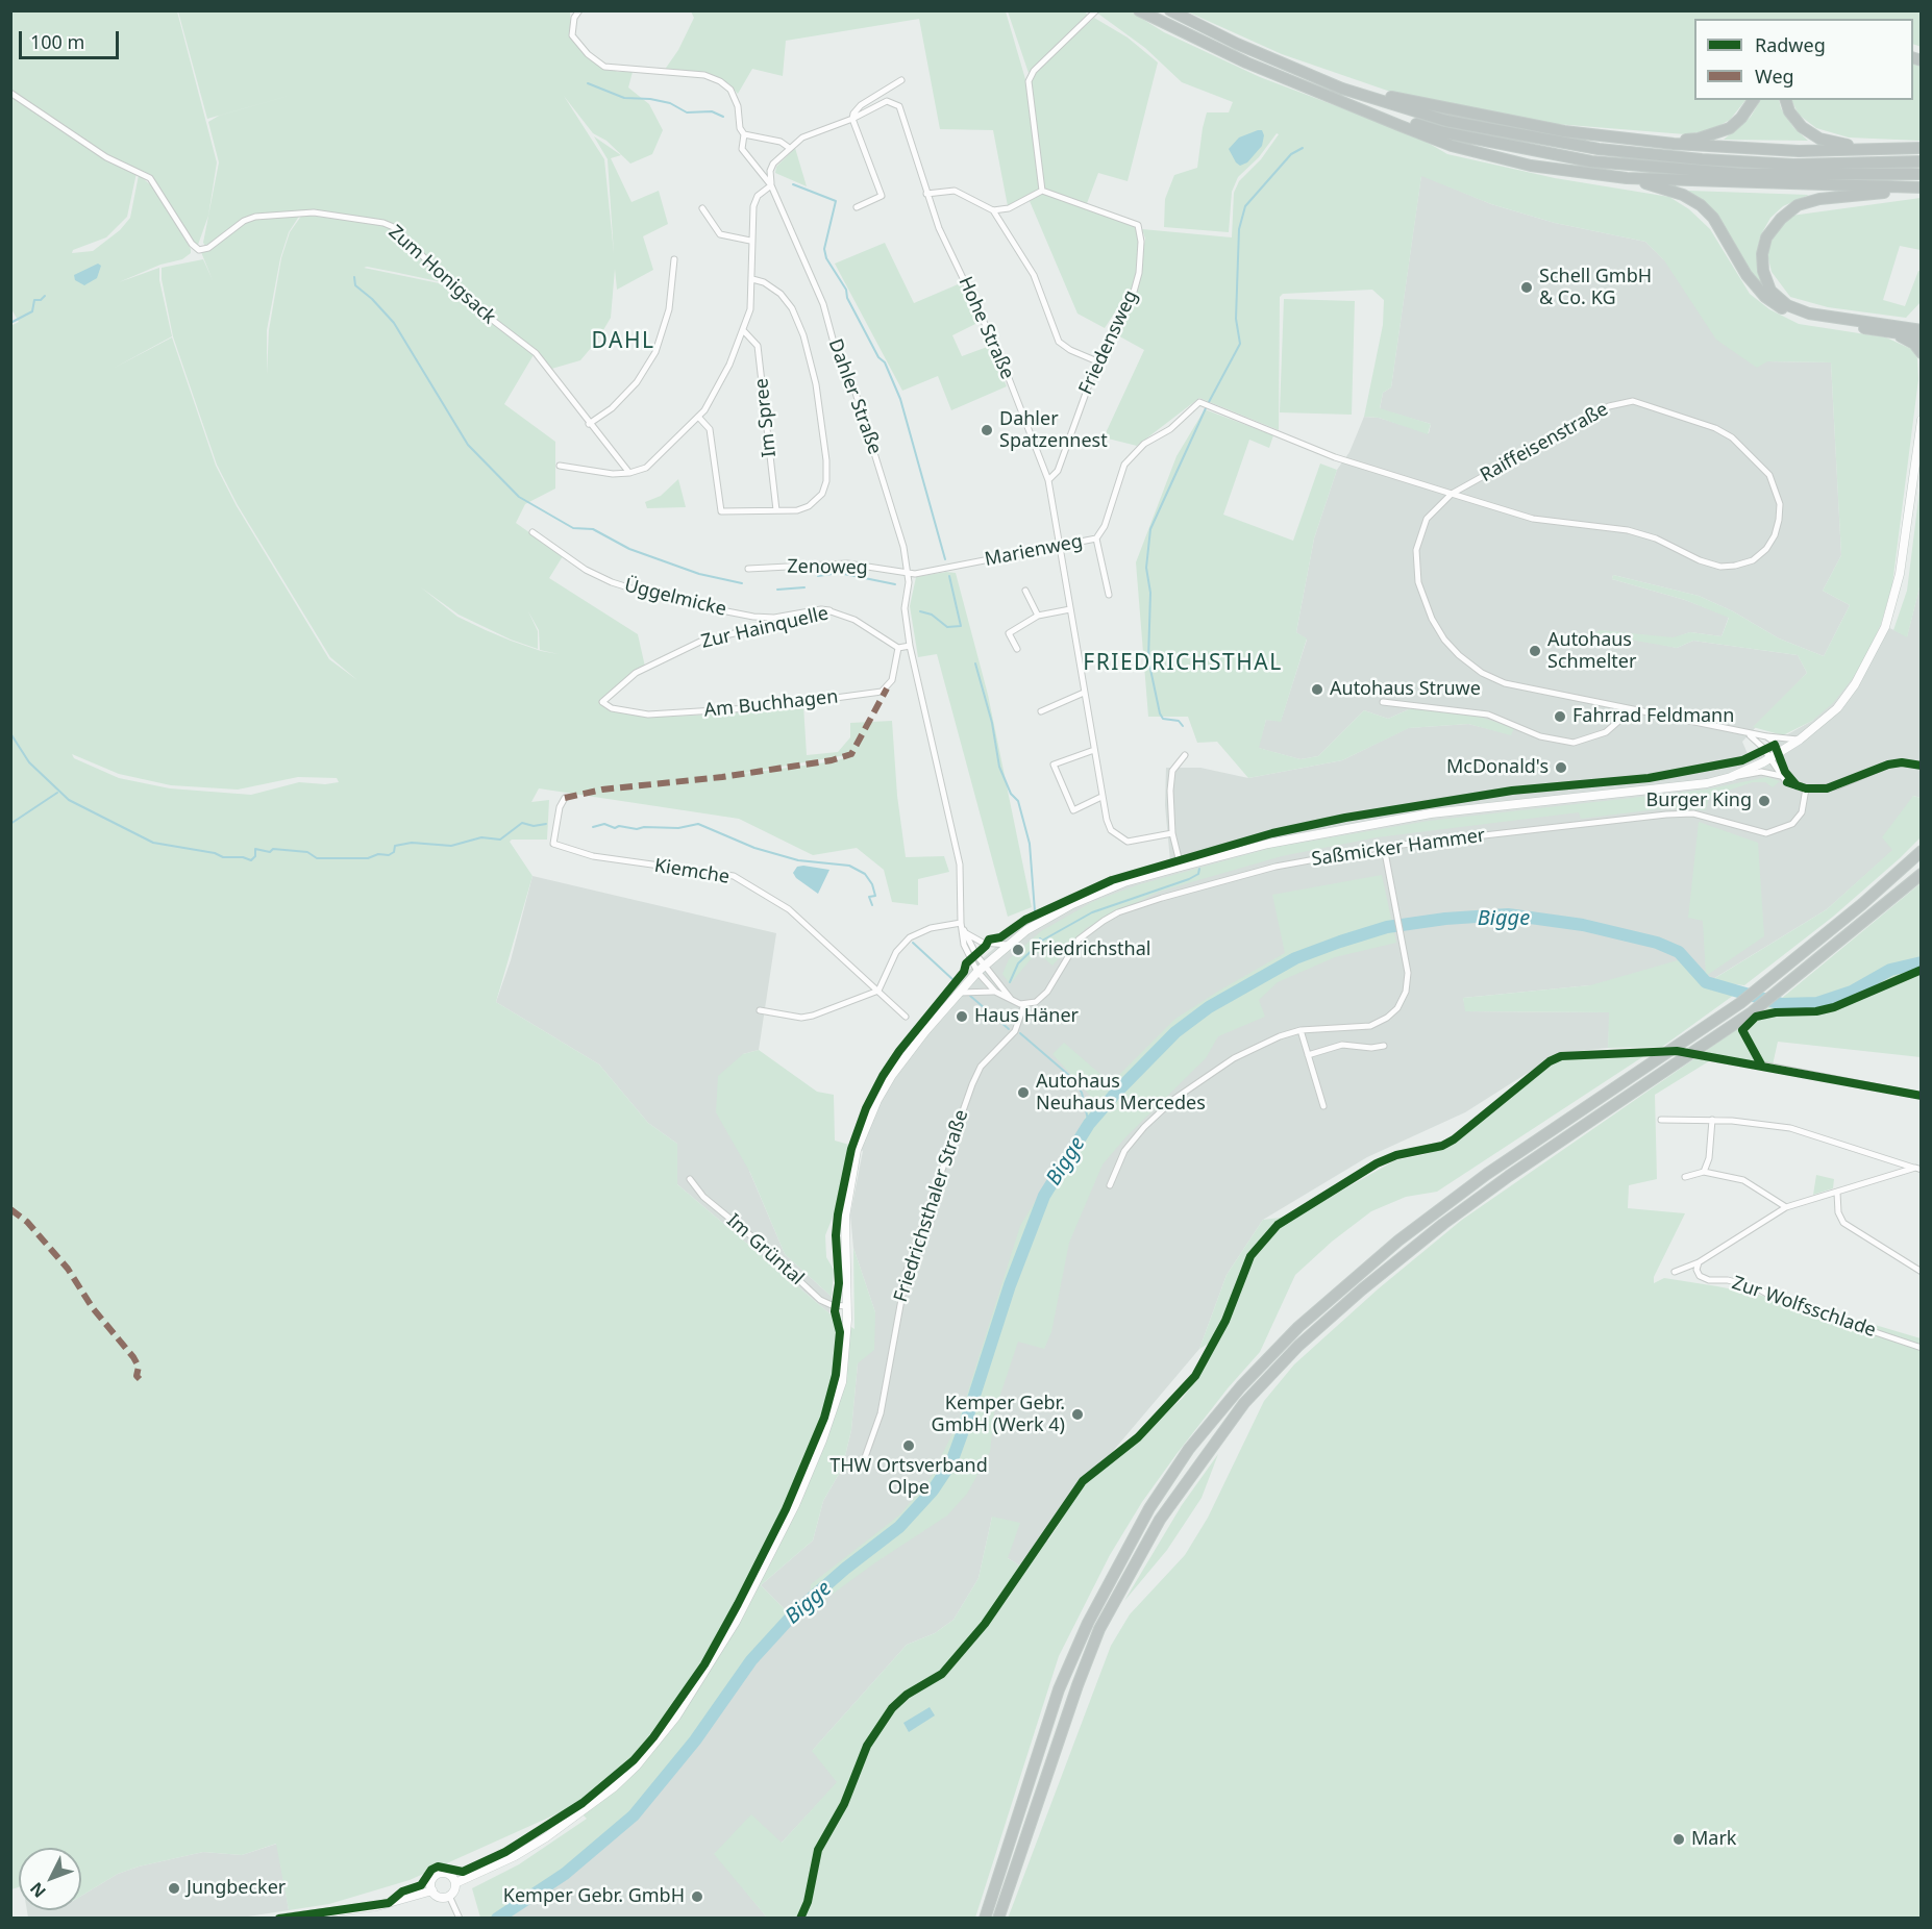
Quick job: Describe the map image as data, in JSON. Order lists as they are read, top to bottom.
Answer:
{
  "streets": {
    "street": [
      "Zum Honigsack",
      "Hohe Straße",
      "Friedensweg",
      "Dahler Straße",
      "Im Spree",
      "Raiffeisenstraße",
      "Marienweg",
      "Zenoweg",
      "Üggelmicke",
      "Zur Hainquelle",
      "Am Buchhagen",
      "Saßmicker Hammer",
      "Kiemche",
      "Friedrichsthaler Straße",
      "Im Grüntal",
      "Zur Wolfsschlade"
    ]
  },
  "crossings": [
    ["Hohe Straße", "Friedensweg"],
    ["Hohe Straße", "Marienweg"],
    ["Dahler Straße", "Marienweg"],
    ["Dahler Straße", "Zenoweg"],
    ["Raiffeisenstraße", "Marienweg"],
    ["Marienweg", "Zenoweg"],
    ["Üggelmicke", "Zur Hainquelle"],
    ["Zur Hainquelle", "Am Buchhagen"],
    ["Saßmicker Hammer", "Friedrichsthaler Straße"]
  ],
  "districts": ["DAHL", "FRIEDRICHSTHAL"],
  "water": ["Bigge"],
  "places": [
    "Schell GmbH & Co. KG",
    "Dahler Spatzennest",
    "Autohaus Schmelter",
    "Autohaus Struwe",
    "Fahrrad Feldmann",
    "McDonald's",
    "Burger King",
    "Friedrichsthal",
    "Haus Häner",
    "Autohaus Neuhaus Mercedes",
    "Kemper Gebr. GmbH (Werk 4)",
    "THW Ortsverband Olpe",
    "Mark",
    "Jungbecker",
    "Kemper Gebr. GmbH"
  ],
  "legend": ["Radweg", "Weg"],
  "scale_bar": "100 m",
  "north": "bottom left"
}
